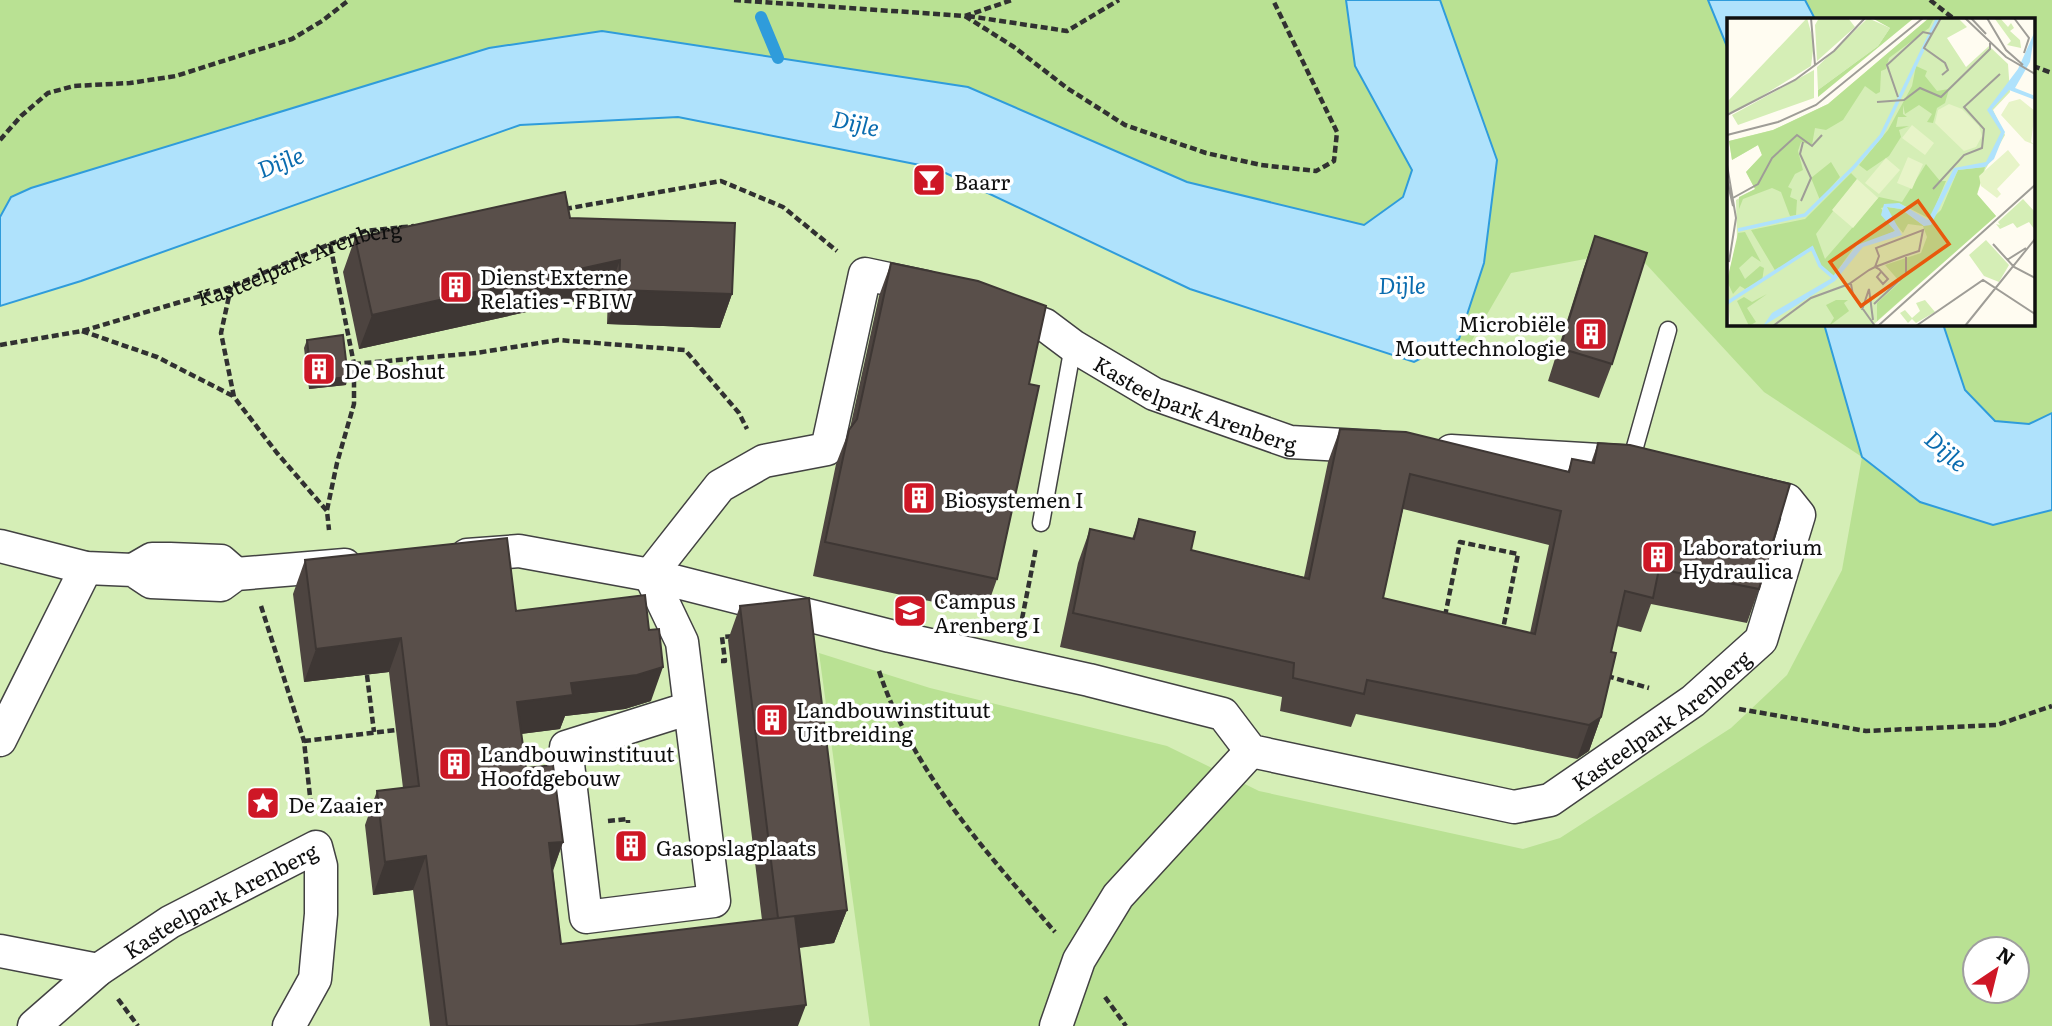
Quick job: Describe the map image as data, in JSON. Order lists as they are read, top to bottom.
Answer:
{
  "streets": {
    "street": ["Kasteelpark Arenberg"]
  },
  "water": ["Dijle"],
  "places": {
    "bar": ["Baarr"],
    "building": [
      "Dienst Externe Relaties - FBIW",
      "Microbiële Mouttechnologie",
      "De Boshut",
      "Biosystemen I",
      "Laboratorium Hydraulica",
      "Landbouwinstituut Uitbreiding",
      "Landbouwinstituut Hoofdgebouw",
      "Gasopslagplaats"
    ],
    "school or university": ["Campus Arenberg I"],
    "place": ["De Zaaier"]
  },
  "north": "top right"
}
